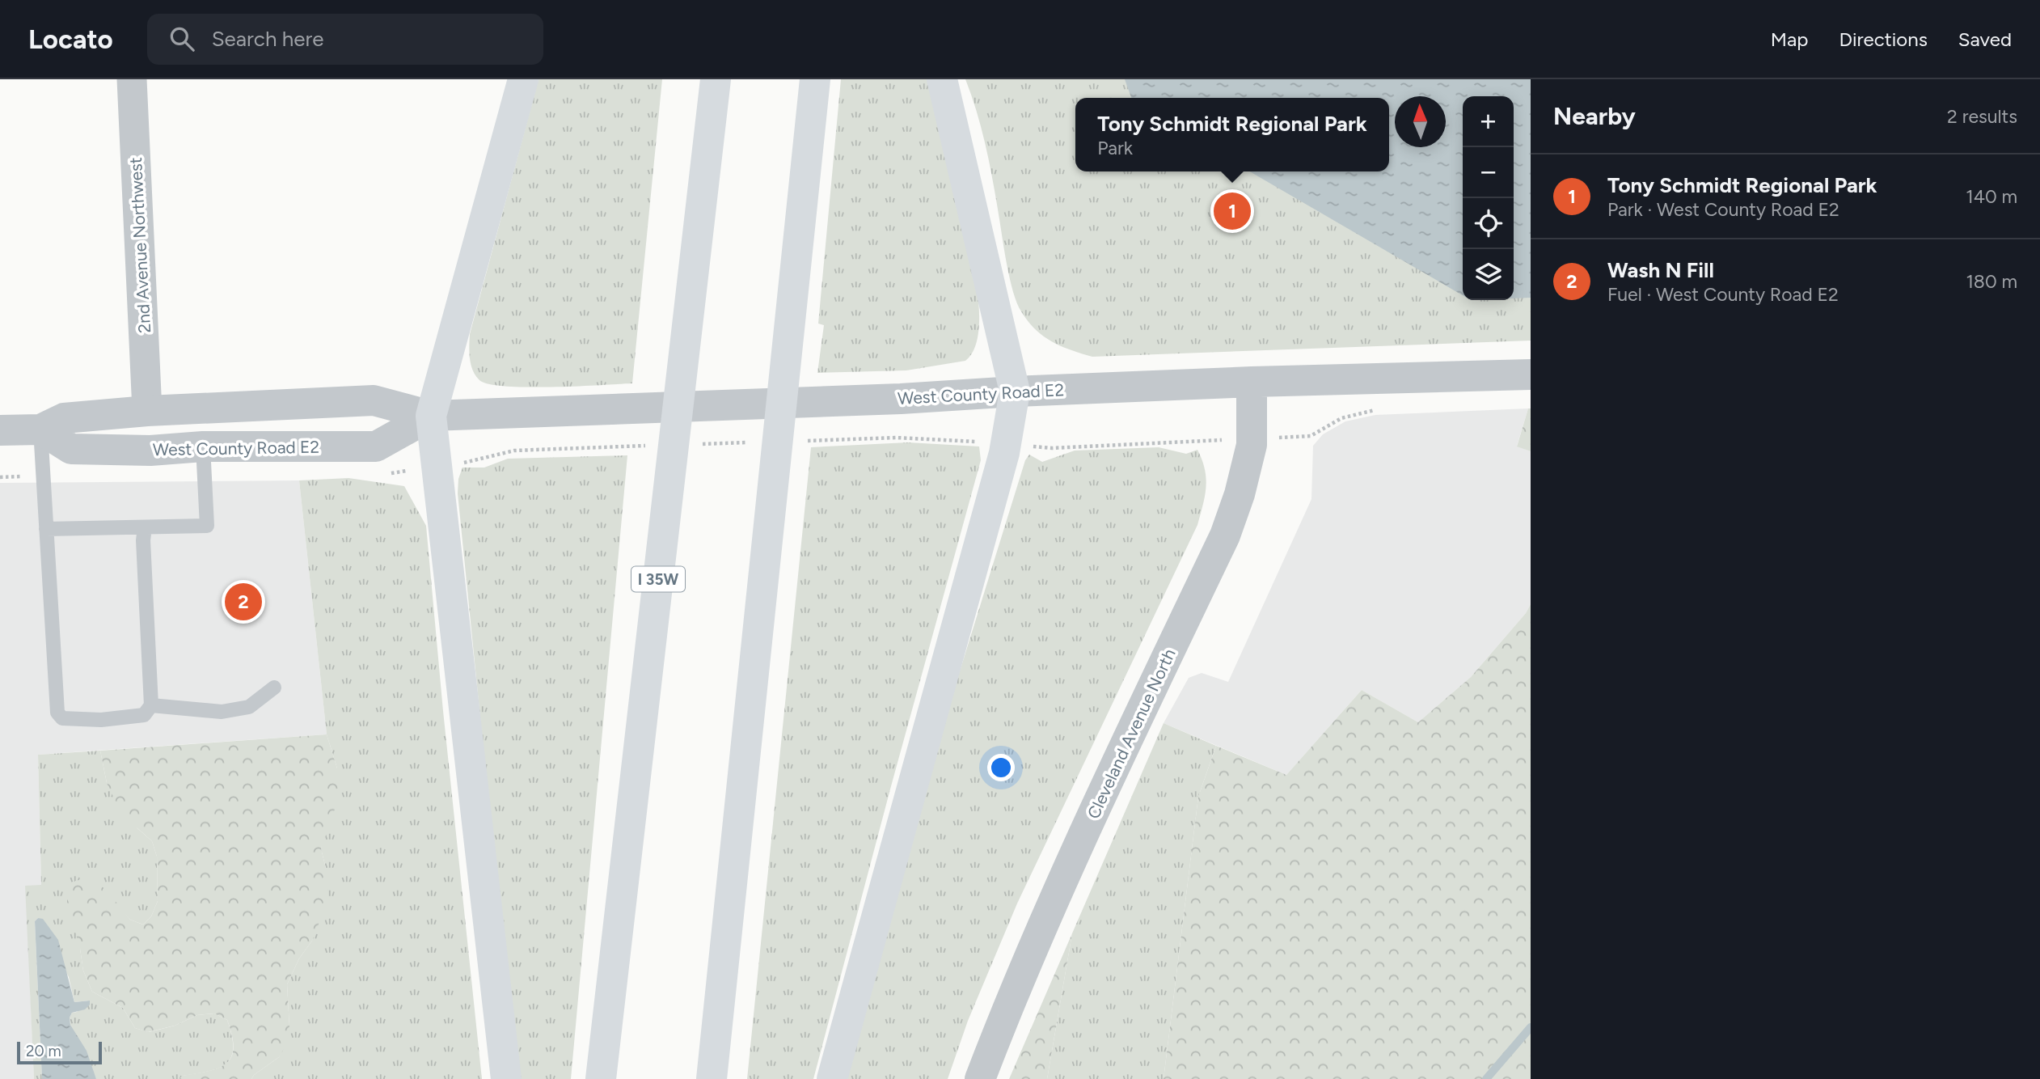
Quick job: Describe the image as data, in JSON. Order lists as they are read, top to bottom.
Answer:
{
  "streets": {
    "highway": ["I 35W"],
    "street": ["2nd Avenue Northwest", "West County Road E2", "Cleveland Avenue North"]
  },
  "crossings": [
    ["2nd Avenue Northwest", "West County Road E2"],
    ["West County Road E2", "Cleveland Avenue North"]
  ],
  "scale_bar": "20 m",
  "north": "top",
  "page": {
    "header": "Locato",
    "search": "Search here",
    "nav": ["Map", "Directions", "Saved"],
    "heading": ["Nearby", "2 results"],
    "map_buttons": ["+", "−"],
    "popup": ["Tony Schmidt Regional Park", "Park"],
    "list": [
      {
        "mark": "1",
        "name": "Tony Schmidt Regional Park",
        "note": "Park · West County Road E2",
        "value": "140 m"
      },
      {
        "mark": "2",
        "name": "Wash N Fill",
        "note": "Fuel · West County Road E2",
        "value": "180 m"
      }
    ],
    "pins": ["1", "2"],
    "scale": "20 m"
  }
}
